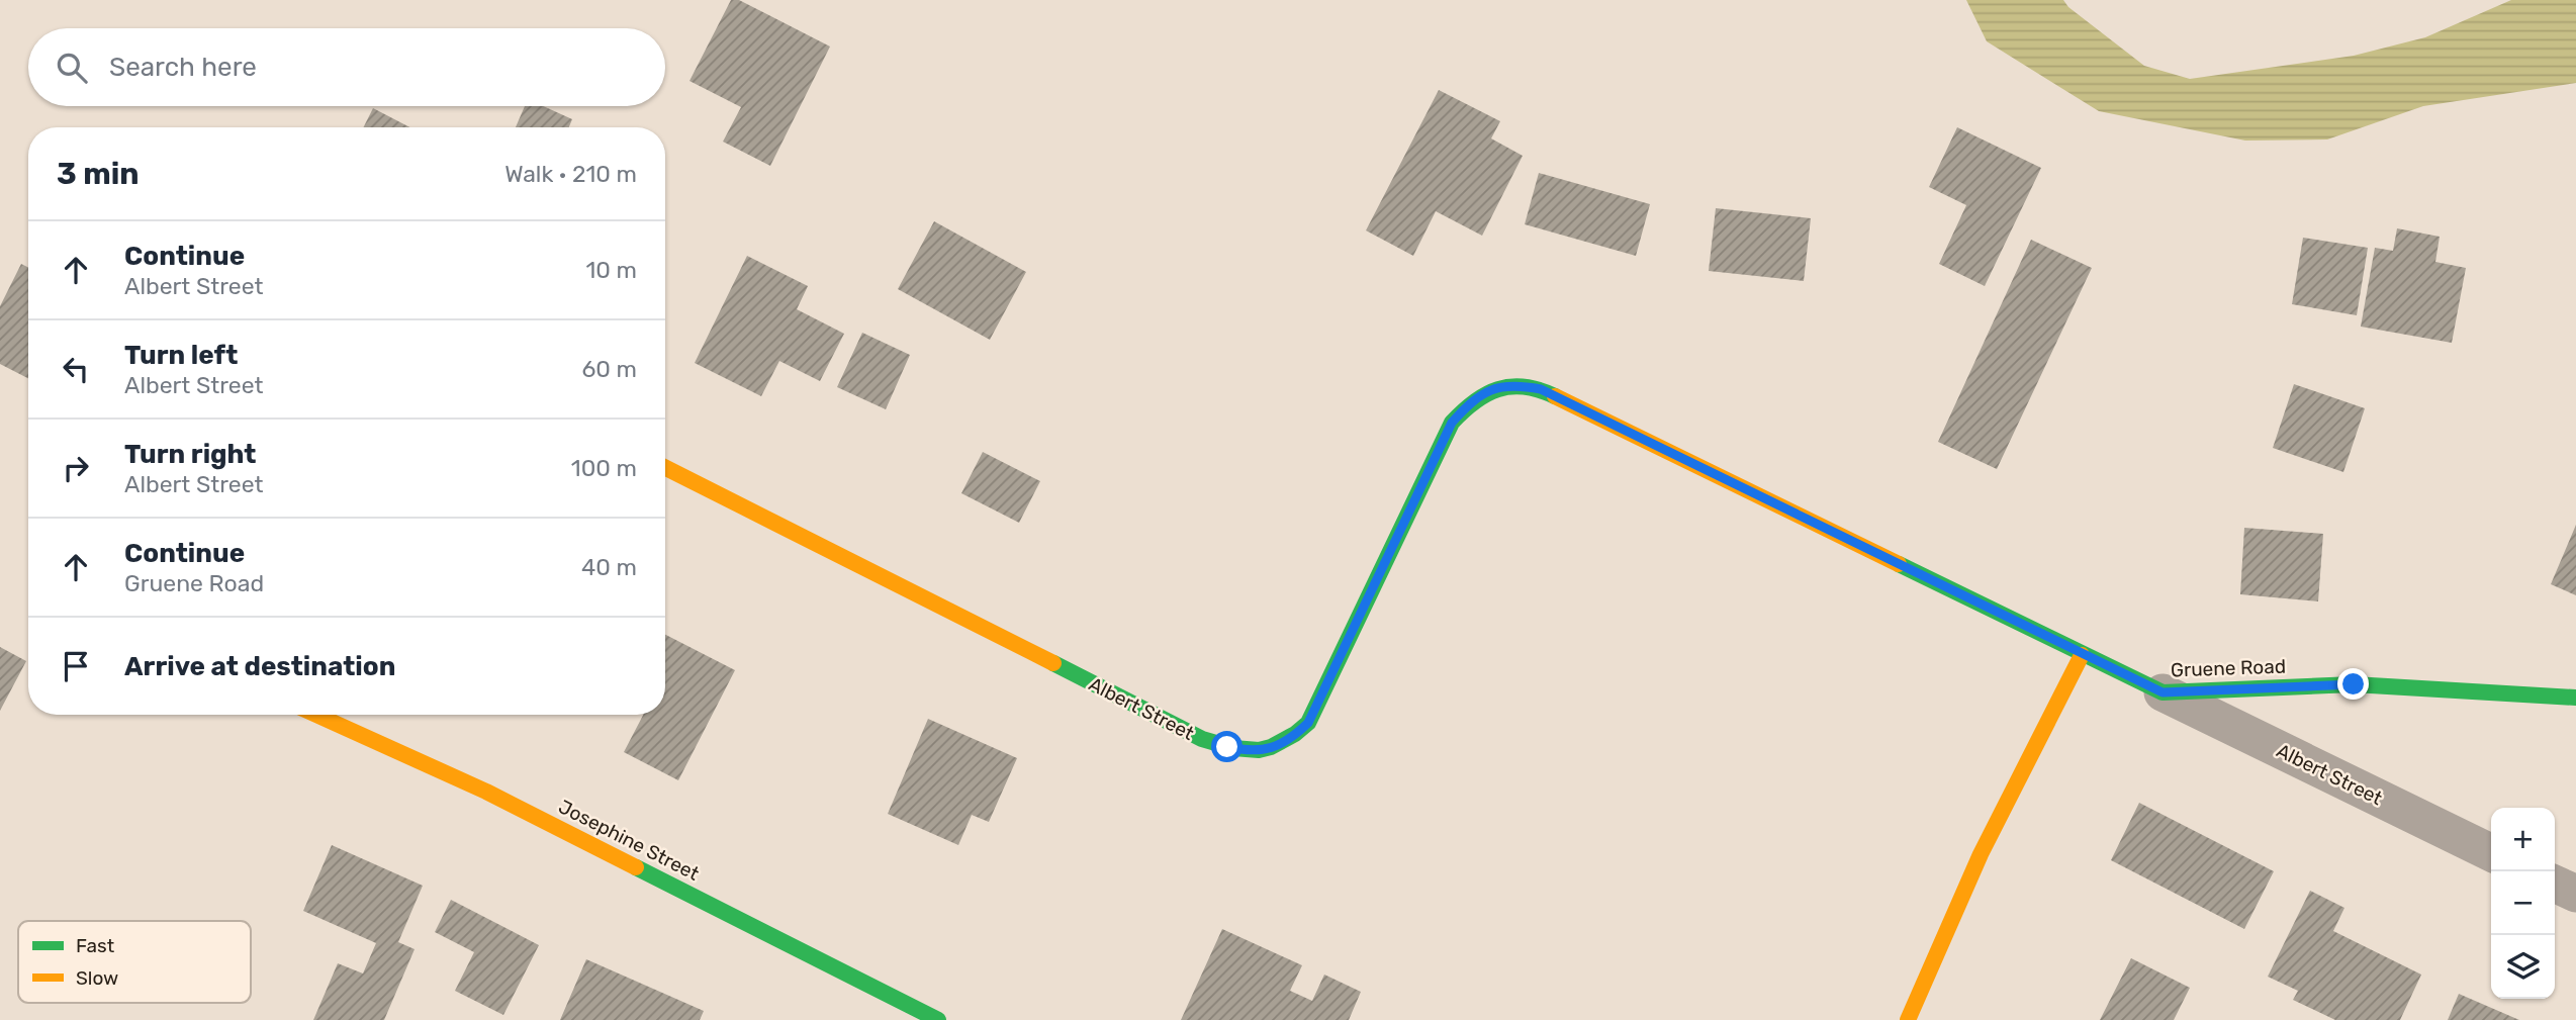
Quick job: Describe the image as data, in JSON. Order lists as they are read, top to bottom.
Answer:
{
  "streets": {
    "street": ["Gruene Road", "Albert Street", "Josephine Street"]
  },
  "crossings": [
    ["Gruene Road", "Albert Street"]
  ],
  "legend": ["Fast", "Slow"],
  "page": {
    "search": "Search here",
    "heading": ["3 min", "Walk · 210 m"],
    "list": [
      ["Continue", "Albert Street", "10 m"],
      ["Turn left", "Albert Street", "60 m"],
      ["Turn right", "Albert Street", "100 m"],
      ["Continue", "Gruene Road", "40 m"],
      "Arrive at destination"
    ],
    "map_buttons": ["+", "−"]
  }
}
